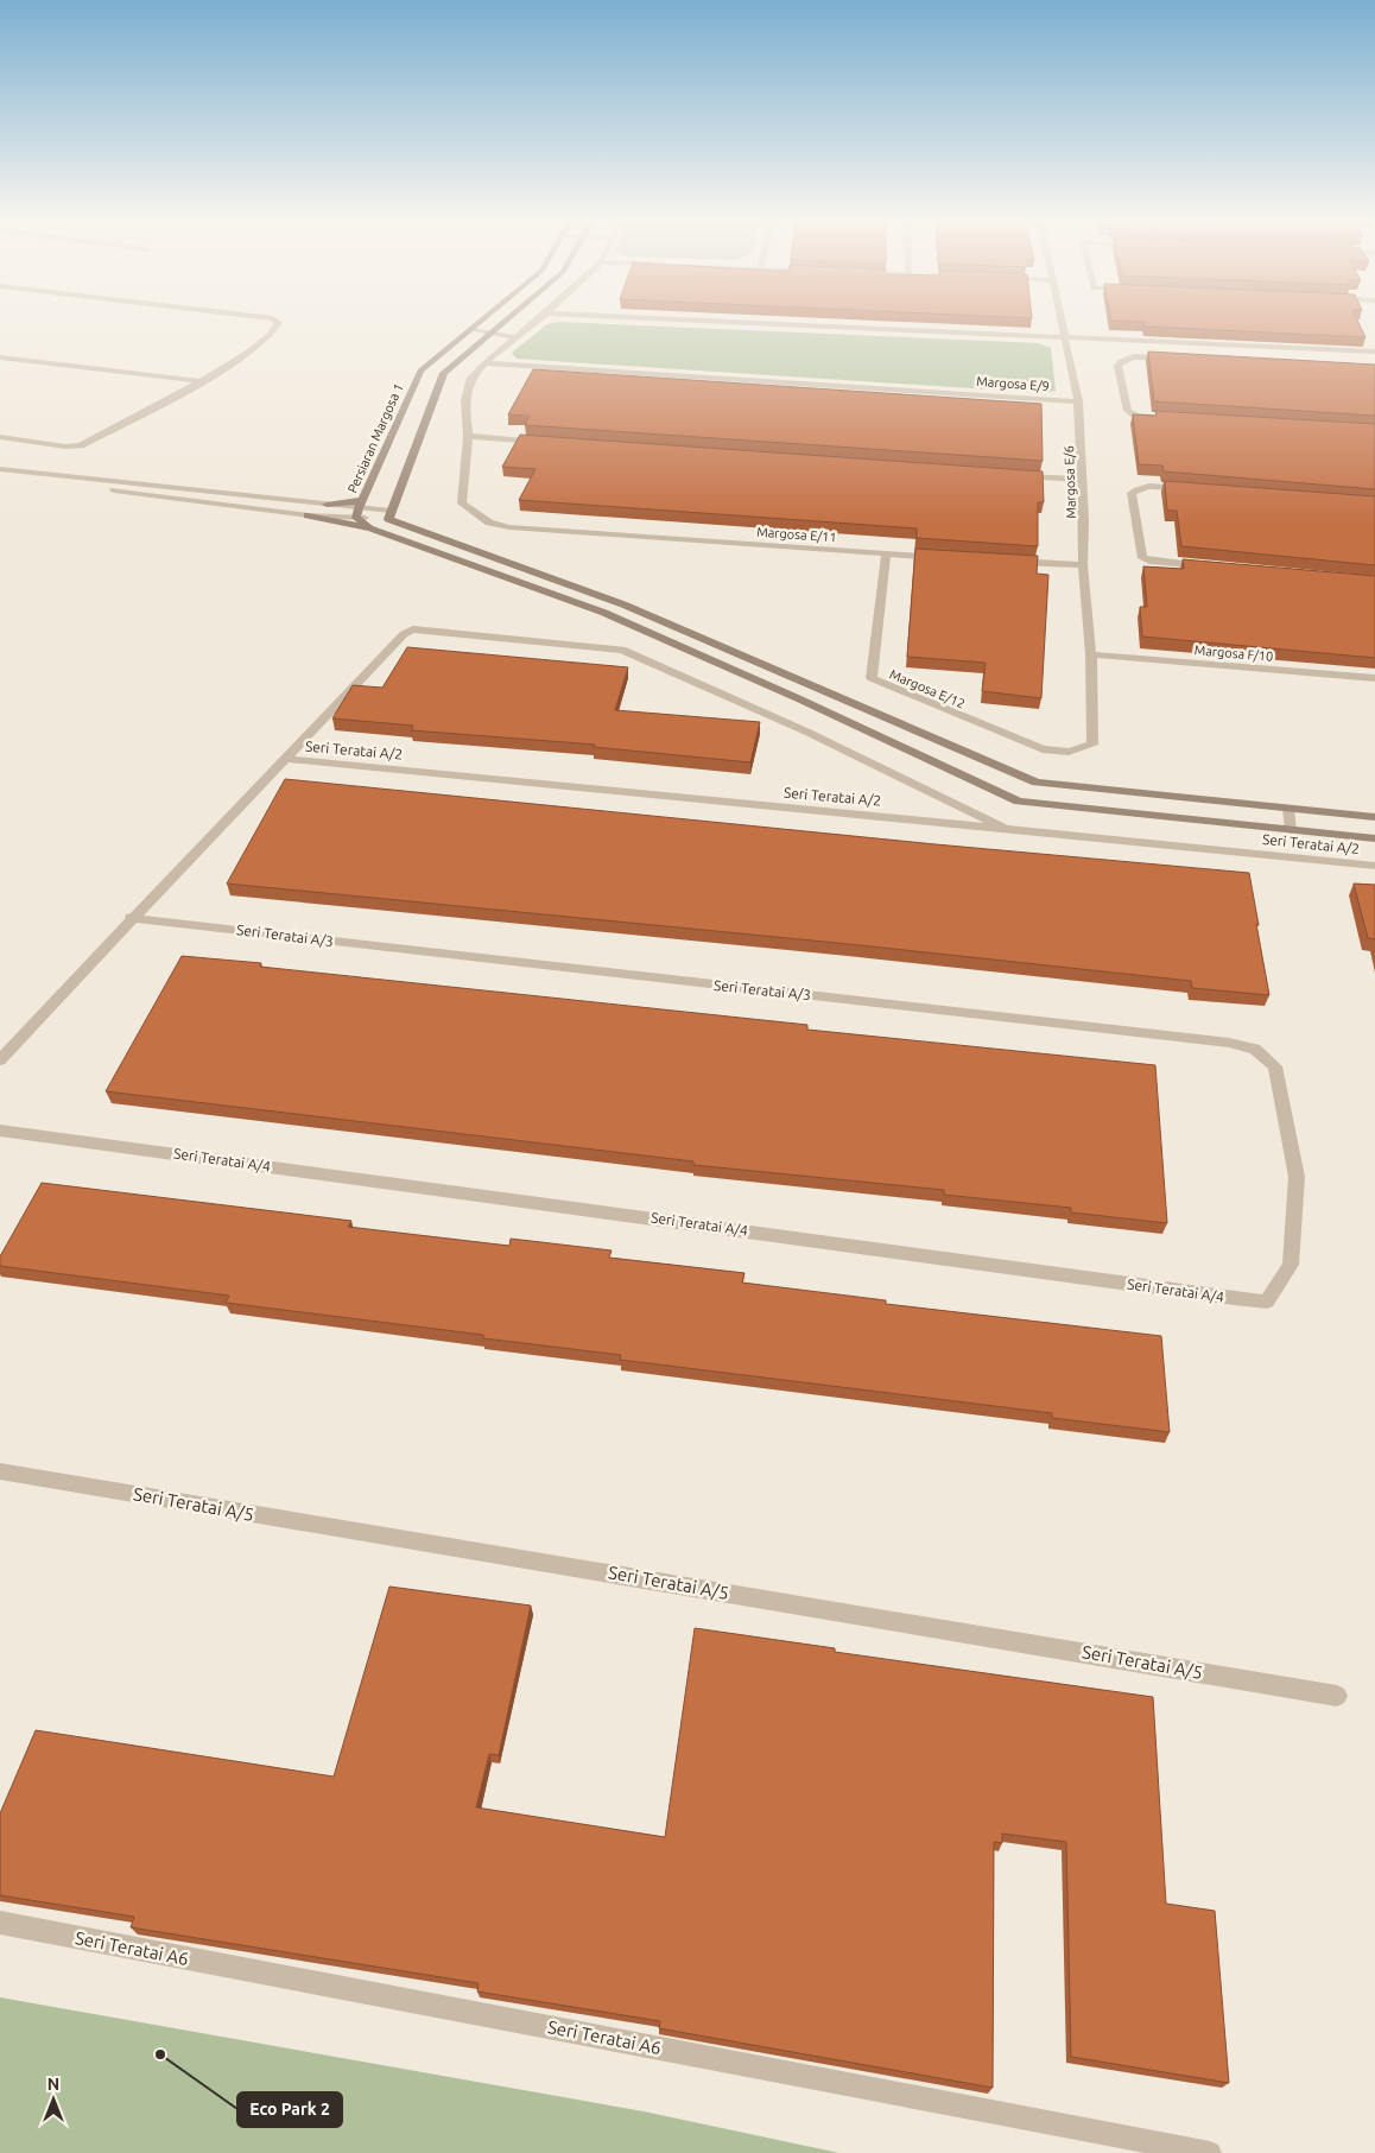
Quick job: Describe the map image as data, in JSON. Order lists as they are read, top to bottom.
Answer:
{
  "streets": {
    "street": [
      "Margosa E/9",
      "Persiaran Margosa 1",
      "Margosa E/6",
      "Margosa E/11",
      "Margosa F/10",
      "Margosa E/12",
      "Seri Teratai A/2",
      "Seri Teratai A/3",
      "Seri Teratai A/4",
      "Seri Teratai A/5",
      "Seri Teratai A6"
    ]
  },
  "crossings": [
    ["Margosa E/9", "Margosa E/6"],
    ["Margosa E/6", "Margosa F/10"],
    ["Margosa E/6", "Margosa E/12"],
    ["Margosa E/11", "Margosa E/12"],
    ["Seri Teratai A/3", "Seri Teratai A/4"]
  ],
  "places": ["Eco Park 2"],
  "north": "top"
}
